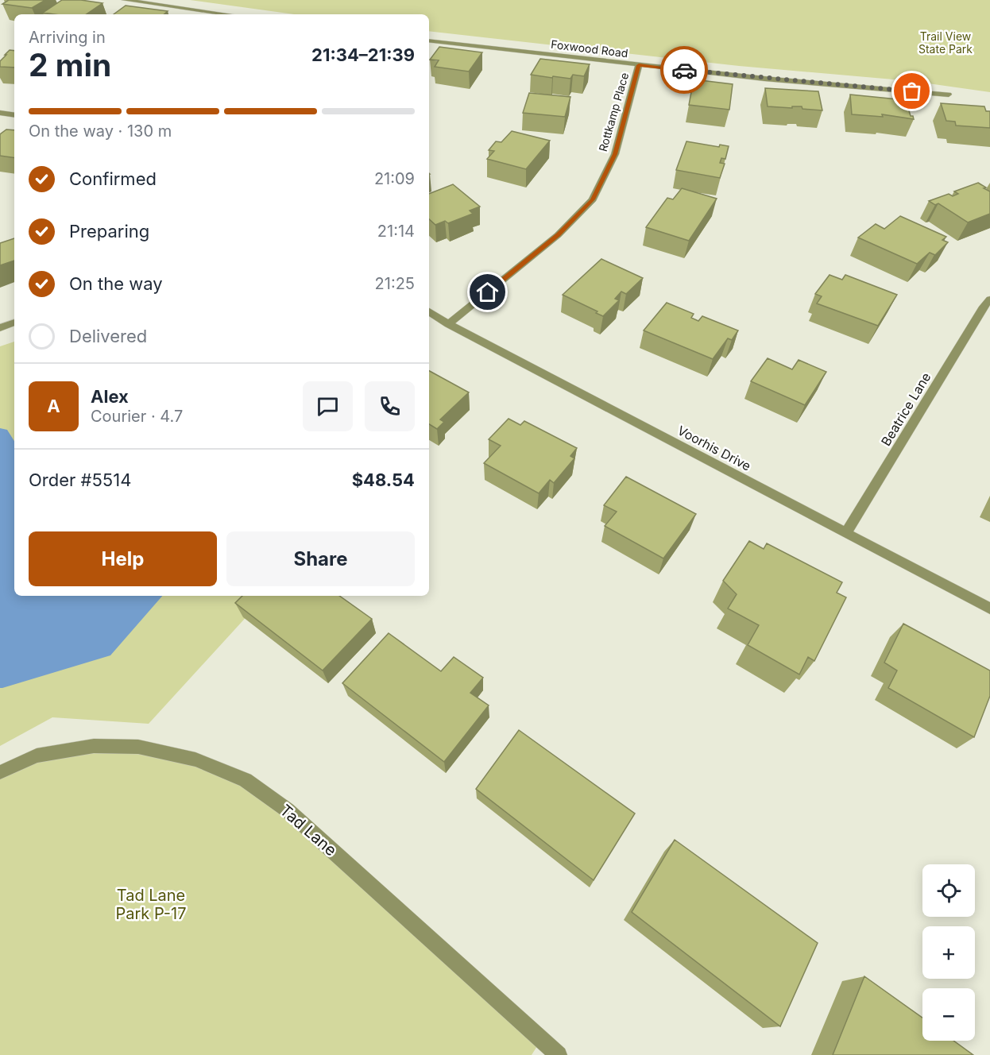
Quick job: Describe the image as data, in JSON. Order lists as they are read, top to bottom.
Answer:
{
  "streets": {
    "street": [
      "Foxwood Road",
      "Rottkamp Place",
      "Beatrice Lane",
      "Voorhis Drive",
      "Tad Lane"
    ]
  },
  "crossings": [
    ["Foxwood Road", "Rottkamp Place"],
    ["Rottkamp Place", "Voorhis Drive"],
    ["Beatrice Lane", "Voorhis Drive"]
  ],
  "parks": ["Trail View State Park", "Tad Lane Park P-17"],
  "page": {
    "heading": ["2 min", "Arriving in", "21:34–21:39"],
    "panel": [
      "Alex",
      "Courier · 4.7",
      "Order #5514",
      "$48.54"
    ],
    "bar": "On the way · 130 m",
    "list": [
      ["Confirmed", "21:09"],
      ["Preparing", "21:14"],
      ["On the way", "21:25"],
      "Delivered"
    ],
    "round": "A",
    "buttons": ["Help", "Share"],
    "map_buttons": ["+", "−"]
  }
}
